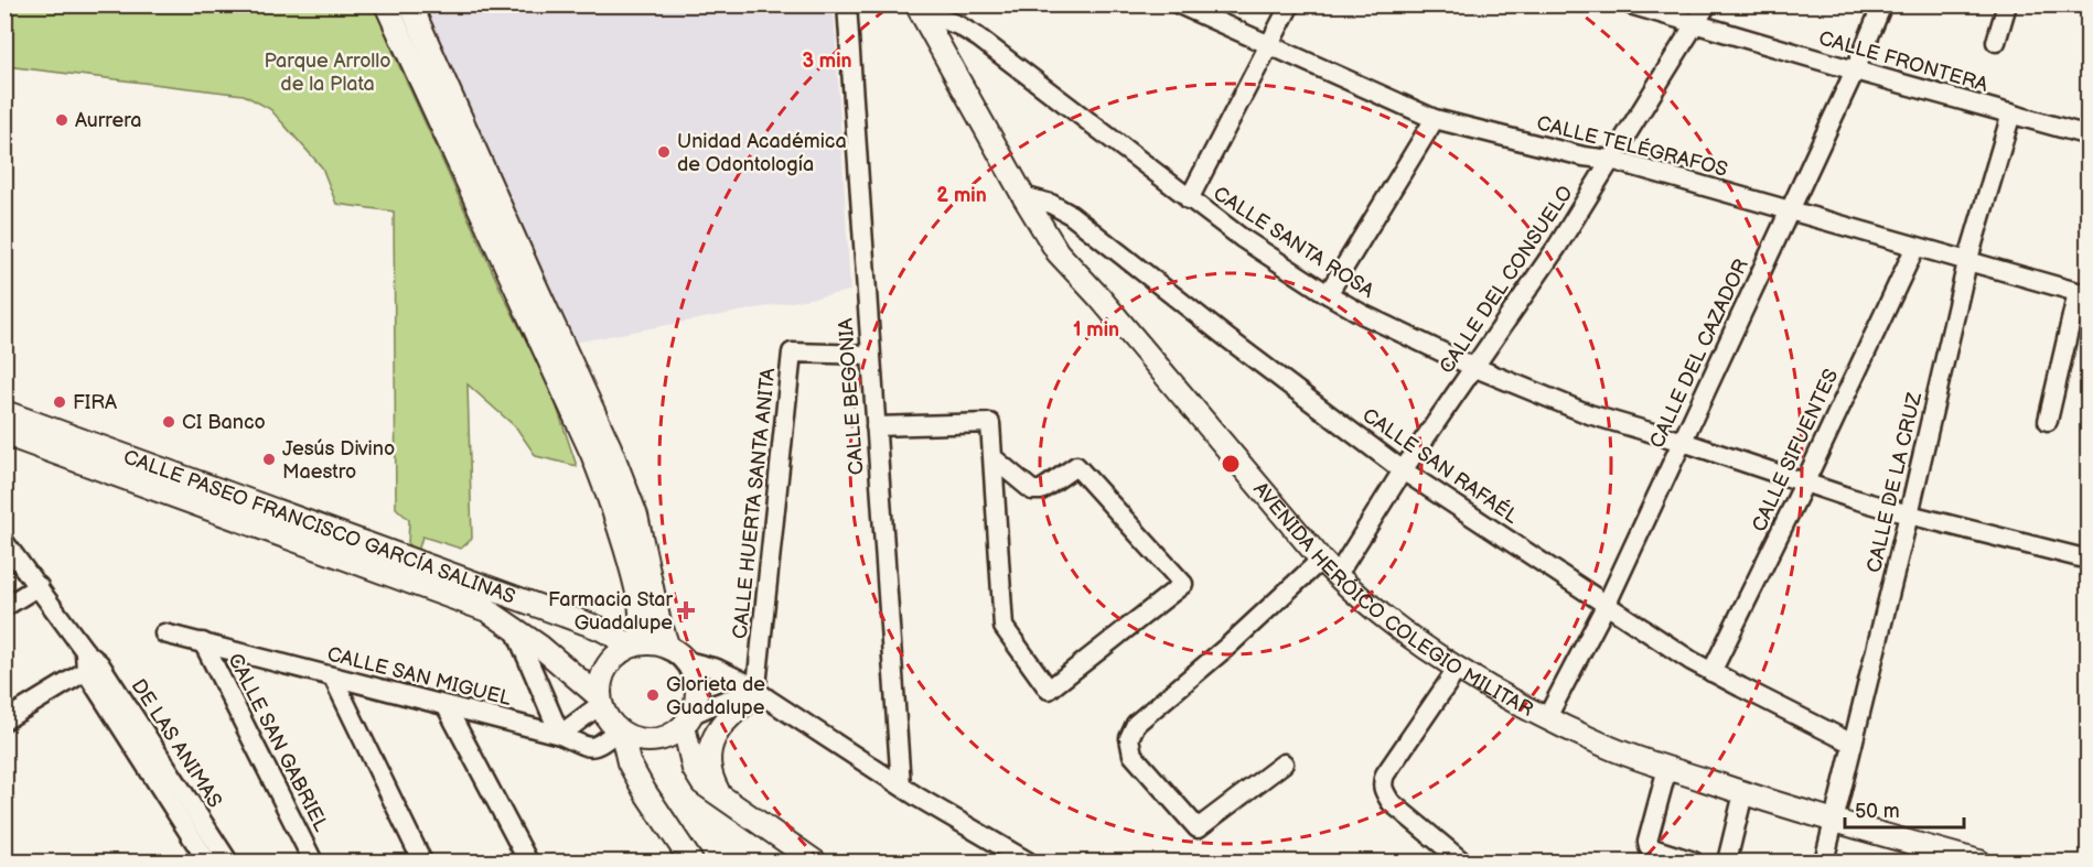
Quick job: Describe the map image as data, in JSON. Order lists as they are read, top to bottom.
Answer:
{
  "streets": {
    "main road": ["CALLE PASEO FRANCISCO GARCÍA SALINAS", "AVENIDA HERÓICO COLEGIO MILITAR"],
    "street": [
      "CALLE FRONTERA",
      "CALLE TELÉGRAFOS",
      "CALLE SANTA ROSA",
      "CALLE DEL CONSUELO",
      "CALLE DEL CAZADOR",
      "CALLE BEGONIA",
      "CALLE SIFUENTES",
      "CALLE SAN RAFAÉL",
      "CALLE DE LA CRUZ",
      "CALLE HUERTA SANTA ANITA",
      "CALLE SAN MIGUEL",
      "CALLE SAN GABRIEL",
      "DE LAS ANIMAS"
    ]
  },
  "crossings": [
    ["CALLE FRONTERA", "CALLE DEL CONSUELO"],
    ["CALLE FRONTERA", "CALLE DEL CAZADOR"],
    ["CALLE FRONTERA", "CALLE DE LA CRUZ"],
    ["CALLE TELÉGRAFOS", "CALLE DEL CONSUELO"],
    ["CALLE TELÉGRAFOS", "CALLE DEL CAZADOR"],
    ["CALLE TELÉGRAFOS", "CALLE SIFUENTES"],
    ["CALLE TELÉGRAFOS", "CALLE DE LA CRUZ"],
    ["CALLE SANTA ROSA", "CALLE DEL CONSUELO"],
    ["CALLE SANTA ROSA", "CALLE DEL CAZADOR"],
    ["CALLE SANTA ROSA", "CALLE SIFUENTES"],
    ["CALLE SANTA ROSA", "CALLE DE LA CRUZ"],
    ["CALLE SANTA ROSA", "AVENIDA HERÓICO COLEGIO MILITAR"],
    ["CALLE DEL CONSUELO", "CALLE SAN RAFAÉL"],
    ["CALLE DEL CONSUELO", "AVENIDA HERÓICO COLEGIO MILITAR"],
    ["CALLE DEL CAZADOR", "CALLE SAN RAFAÉL"],
    ["CALLE DEL CAZADOR", "AVENIDA HERÓICO COLEGIO MILITAR"],
    ["CALLE BEGONIA", "CALLE HUERTA SANTA ANITA"],
    ["CALLE SIFUENTES", "CALLE SAN RAFAÉL"],
    ["CALLE SAN RAFAÉL", "CALLE DE LA CRUZ"],
    ["CALLE SAN RAFAÉL", "AVENIDA HERÓICO COLEGIO MILITAR"],
    ["CALLE DE LA CRUZ", "AVENIDA HERÓICO COLEGIO MILITAR"],
    ["CALLE PASEO FRANCISCO GARCÍA SALINAS", "CALLE SAN MIGUEL"],
    ["CALLE SAN MIGUEL", "CALLE SAN GABRIEL"]
  ],
  "parks": ["Parque Arrollo de la Plata"],
  "places": {
    "other": [
      "Aurrera",
      "Unidad Académica de Odontología",
      "FIRA",
      "CI Banco",
      "Jesús Divino Maestro",
      "Glorieta de Guadalupe"
    ],
    "health": ["Farmacia Star Guadalupe"]
  },
  "scale_bar": "50 m",
  "rings": ["3 min", "2 min", "1 min"]
}
